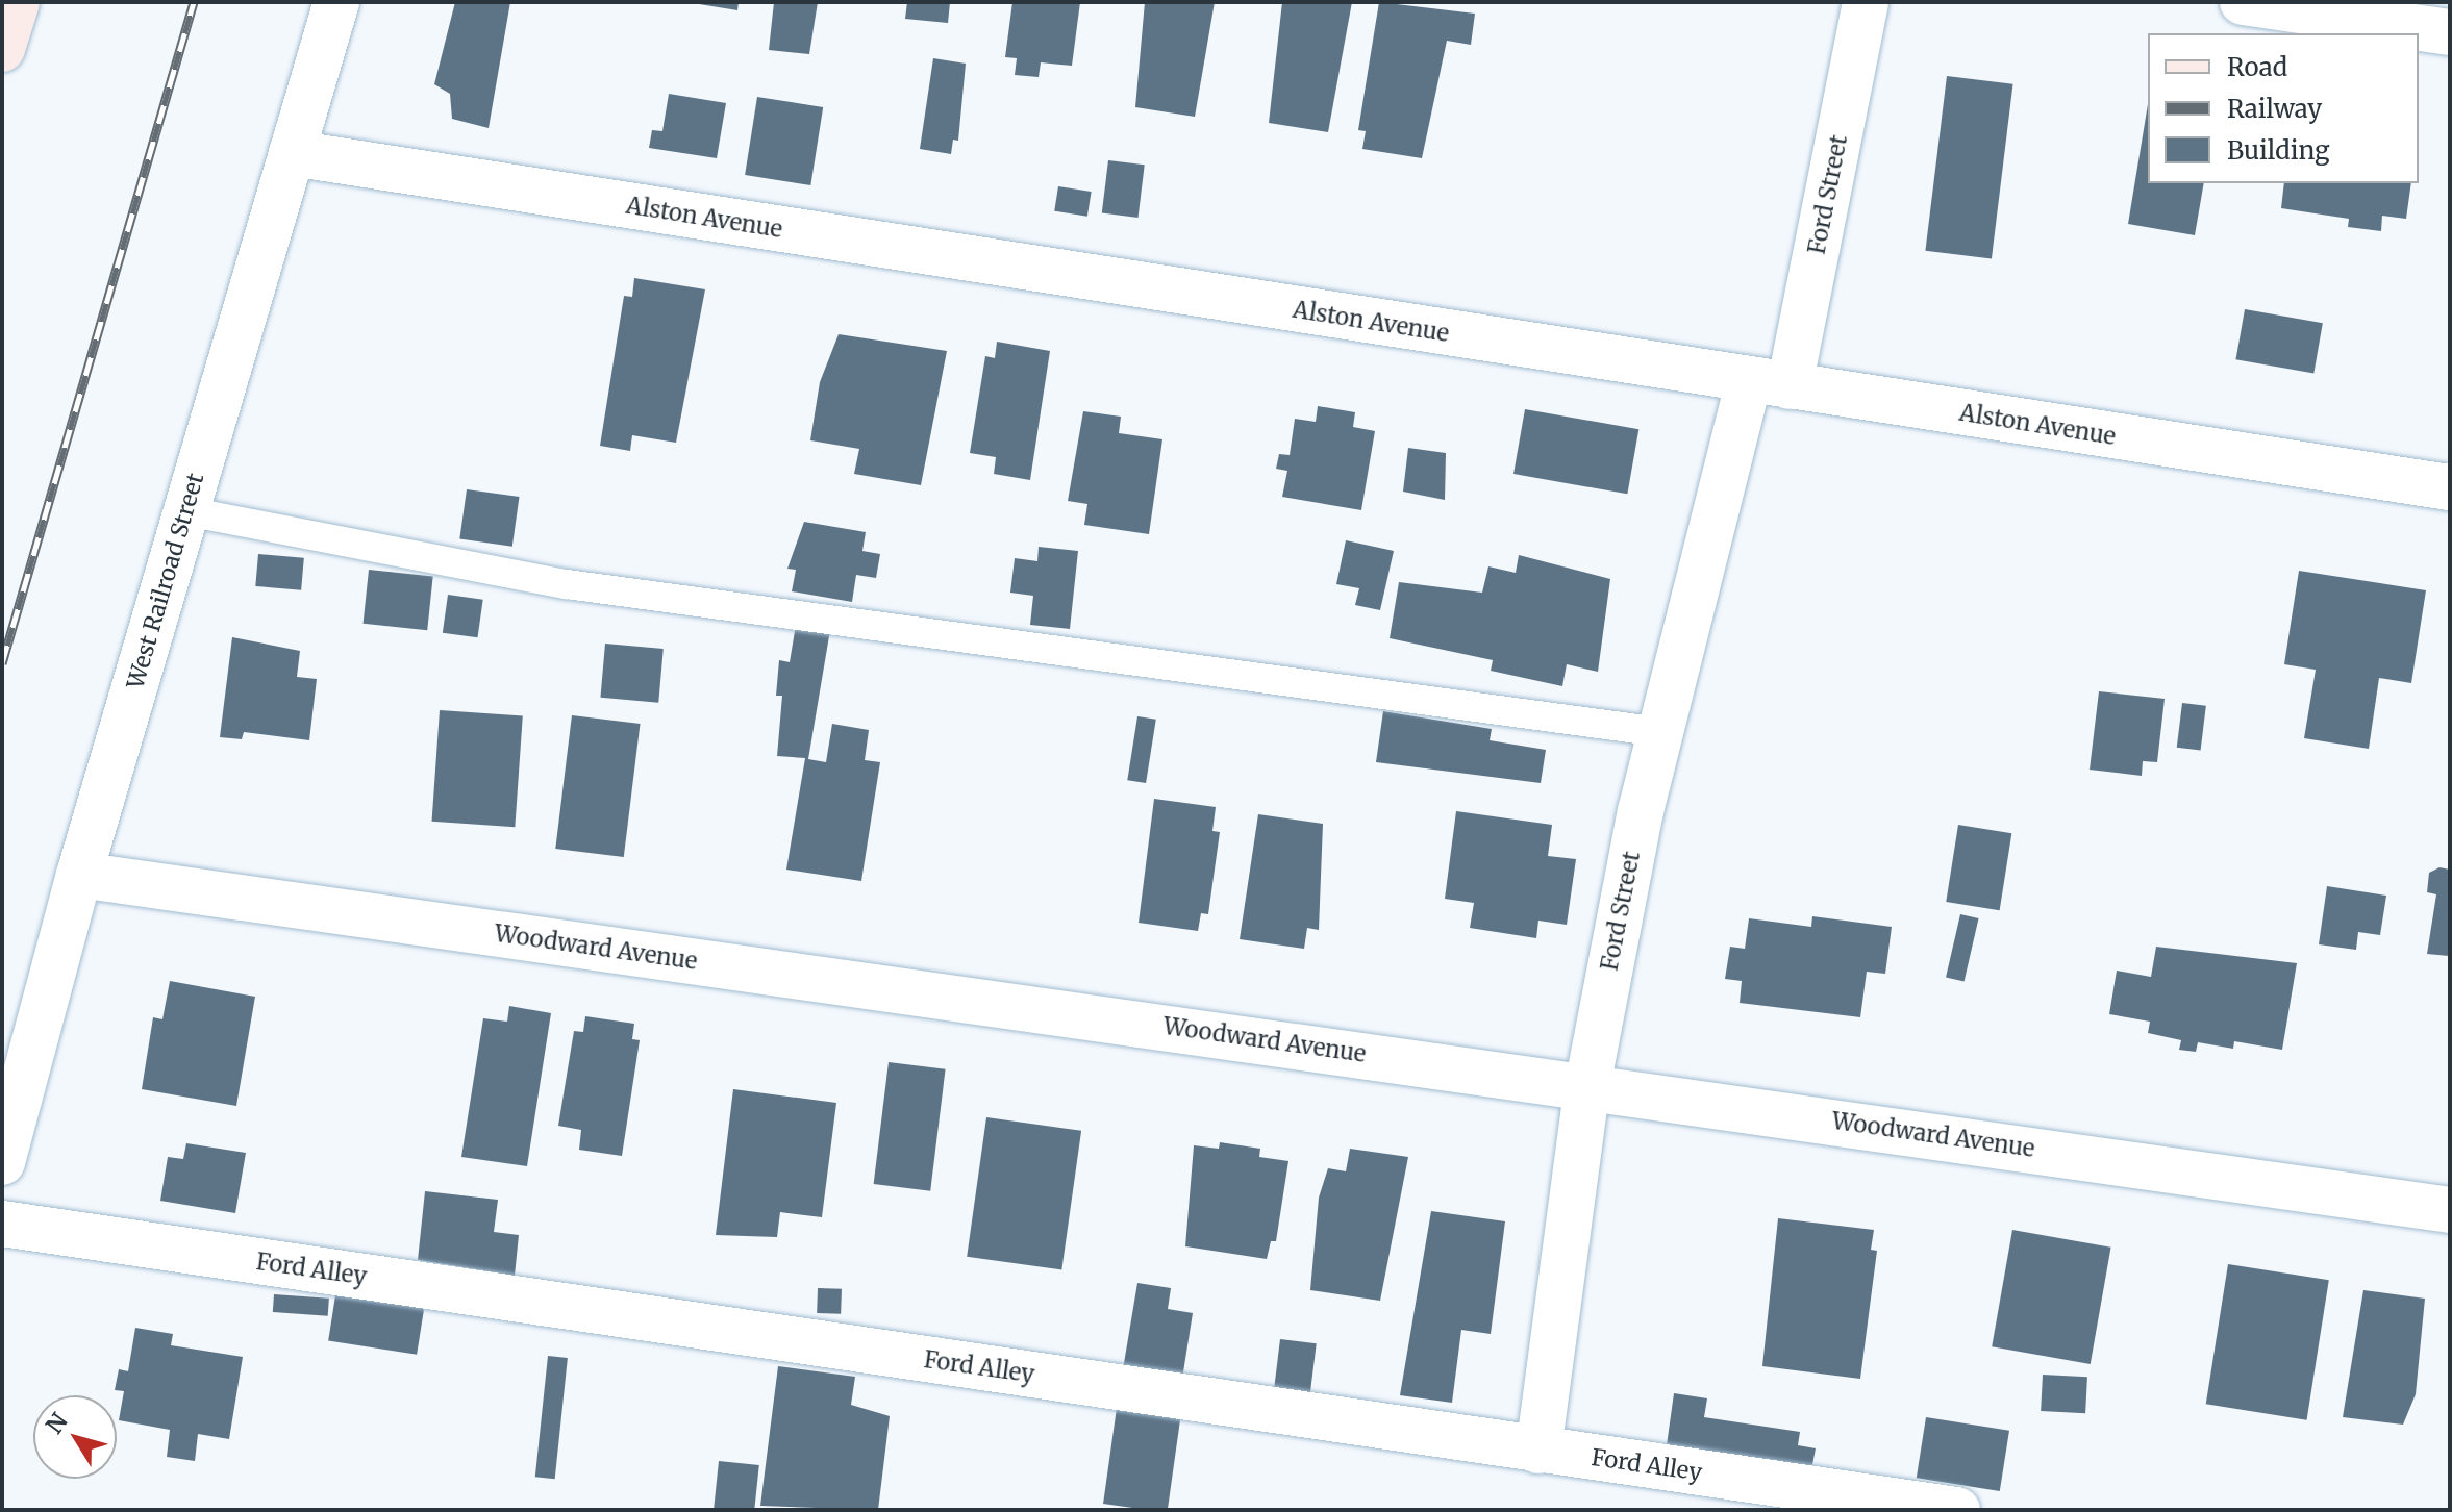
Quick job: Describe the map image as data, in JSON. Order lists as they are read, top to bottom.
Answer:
{
  "streets": {
    "street": [
      "Ford Street",
      "Alston Avenue",
      "West Railroad Street",
      "Woodward Avenue",
      "Ford Alley"
    ]
  },
  "crossings": [
    ["Ford Street", "Alston Avenue"],
    ["Ford Street", "Woodward Avenue"],
    ["Ford Street", "Ford Alley"],
    ["Alston Avenue", "West Railroad Street"],
    ["West Railroad Street", "Woodward Avenue"]
  ],
  "legend": ["Road", "Railway", "Building"],
  "north": "top left"
}
